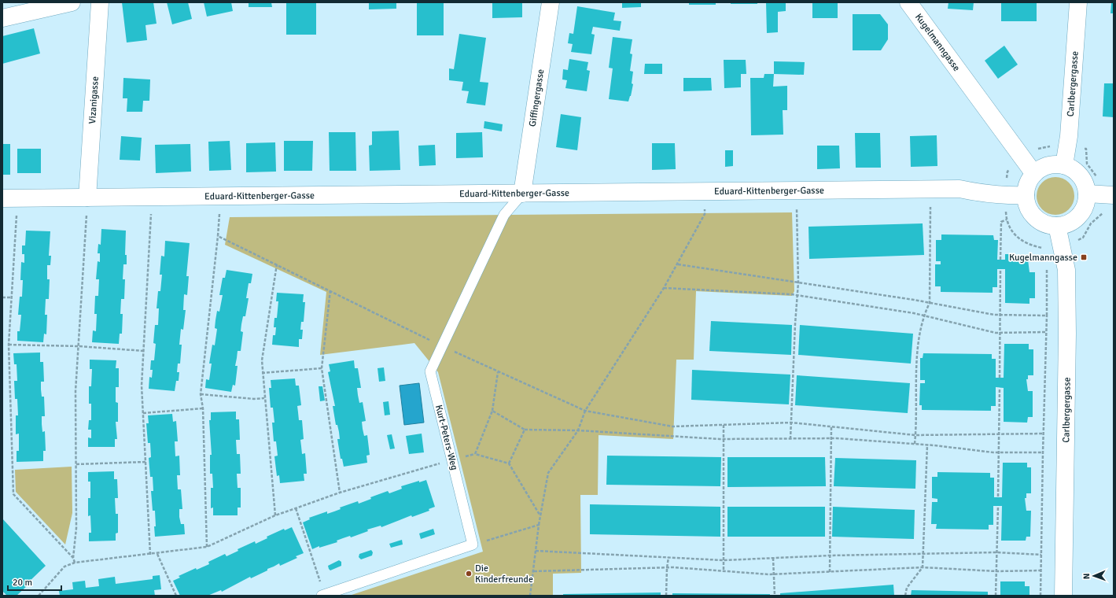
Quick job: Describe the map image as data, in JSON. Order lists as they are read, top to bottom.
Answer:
{
  "streets": {
    "street": [
      "Kugelmanngasse",
      "Carlbergergasse",
      "Giffingergasse",
      "Vizanigasse",
      "Eduard-Kittenberger-Gasse"
    ],
    "lane": ["Kurt-Peters-Weg"]
  },
  "crossings": [
    ["Kugelmanngasse", "Carlbergergasse"],
    ["Kugelmanngasse", "Eduard-Kittenberger-Gasse"],
    ["Carlbergergasse", "Eduard-Kittenberger-Gasse"],
    ["Giffingergasse", "Eduard-Kittenberger-Gasse"],
    ["Giffingergasse", "Kurt-Peters-Weg"],
    ["Vizanigasse", "Eduard-Kittenberger-Gasse"],
    ["Eduard-Kittenberger-Gasse", "Kurt-Peters-Weg"]
  ],
  "places": {
    "transit": ["Kugelmanngasse"],
    "other": ["Die Kinderfreunde"]
  },
  "scale_bar": "20 m",
  "north": "left"
}
